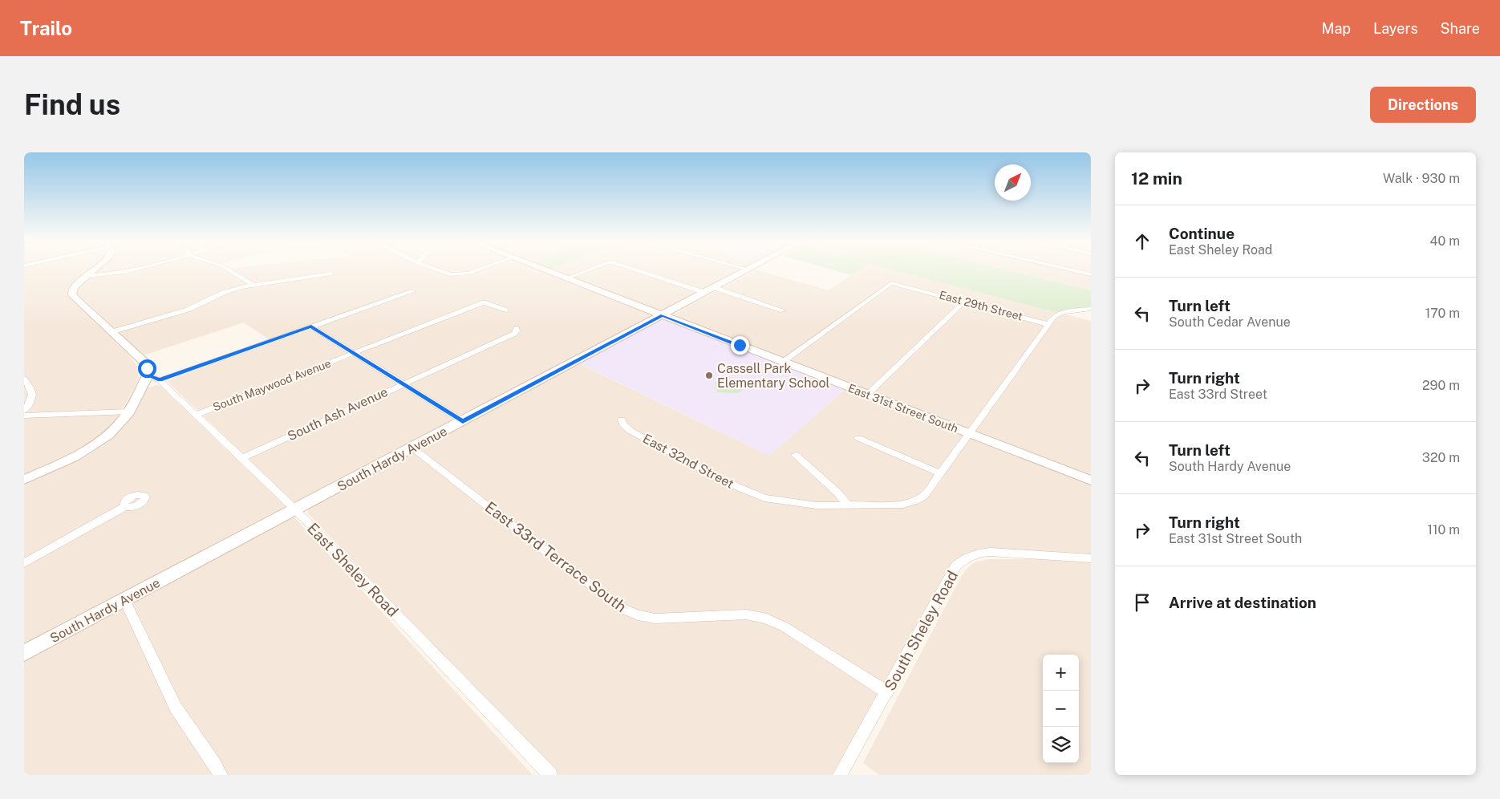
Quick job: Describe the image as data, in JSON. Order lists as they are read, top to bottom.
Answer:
{
  "streets": {
    "street": [
      "East 29th Street",
      "South Maywood Avenue",
      "East 31st Street South",
      "South Ash Avenue",
      "South Hardy Avenue",
      "East 32nd Street",
      "East 33rd Terrace South",
      "East Sheley Road",
      "South Sheley Road"
    ]
  },
  "crossings": [
    ["East 29th Street", "East 31st Street South"],
    ["East 29th Street", "East 32nd Street"],
    ["South Maywood Avenue", "East Sheley Road"],
    ["East 31st Street South", "South Hardy Avenue"],
    ["East 31st Street South", "East 32nd Street"],
    ["South Ash Avenue", "East Sheley Road"],
    ["South Hardy Avenue", "East 33rd Terrace South"],
    ["South Hardy Avenue", "East Sheley Road"],
    ["East 33rd Terrace South", "South Sheley Road"]
  ],
  "places": ["Cassell Park Elementary School"],
  "north": "top right",
  "page": {
    "header": "Trailo",
    "nav": ["Map", "Layers", "Share"],
    "buttons": "Directions",
    "title": "Find us",
    "heading": ["12 min", "Walk · 930 m"],
    "list": [
      ["Continue", "East Sheley Road", "40 m"],
      ["Turn left", "South Cedar Avenue", "170 m"],
      ["Turn right", "East 33rd Street", "290 m"],
      ["Turn left", "South Hardy Avenue", "320 m"],
      ["Turn right", "East 31st Street South", "110 m"],
      "Arrive at destination"
    ],
    "map_buttons": ["+", "−"]
  }
}
